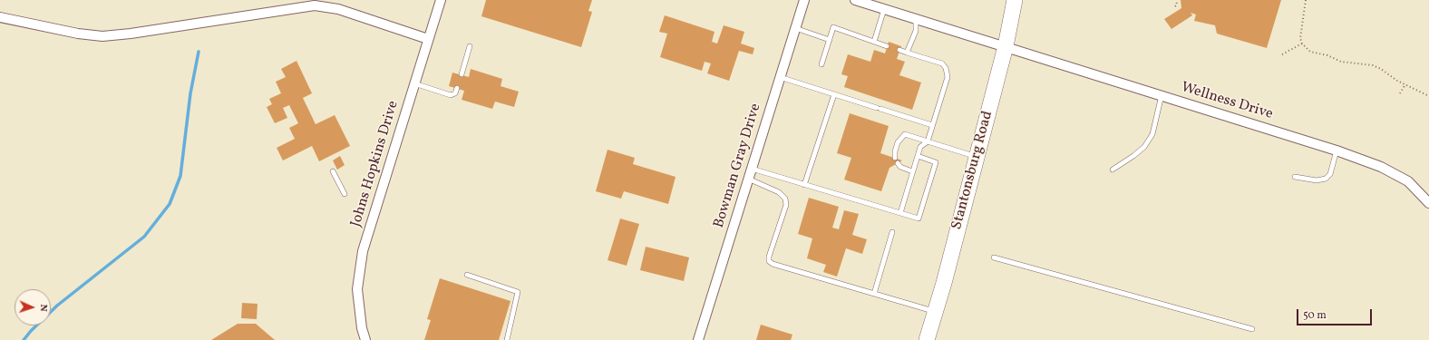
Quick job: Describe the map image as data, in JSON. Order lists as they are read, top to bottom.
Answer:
{
  "streets": {
    "main road": ["Stantonsburg Road"],
    "street": ["Wellness Drive", "Johns Hopkins Drive", "Bowman Gray Drive"]
  },
  "crossings": [
    ["Wellness Drive", "Stantonsburg Road"]
  ],
  "scale_bar": "50 m",
  "north": "right"
}
